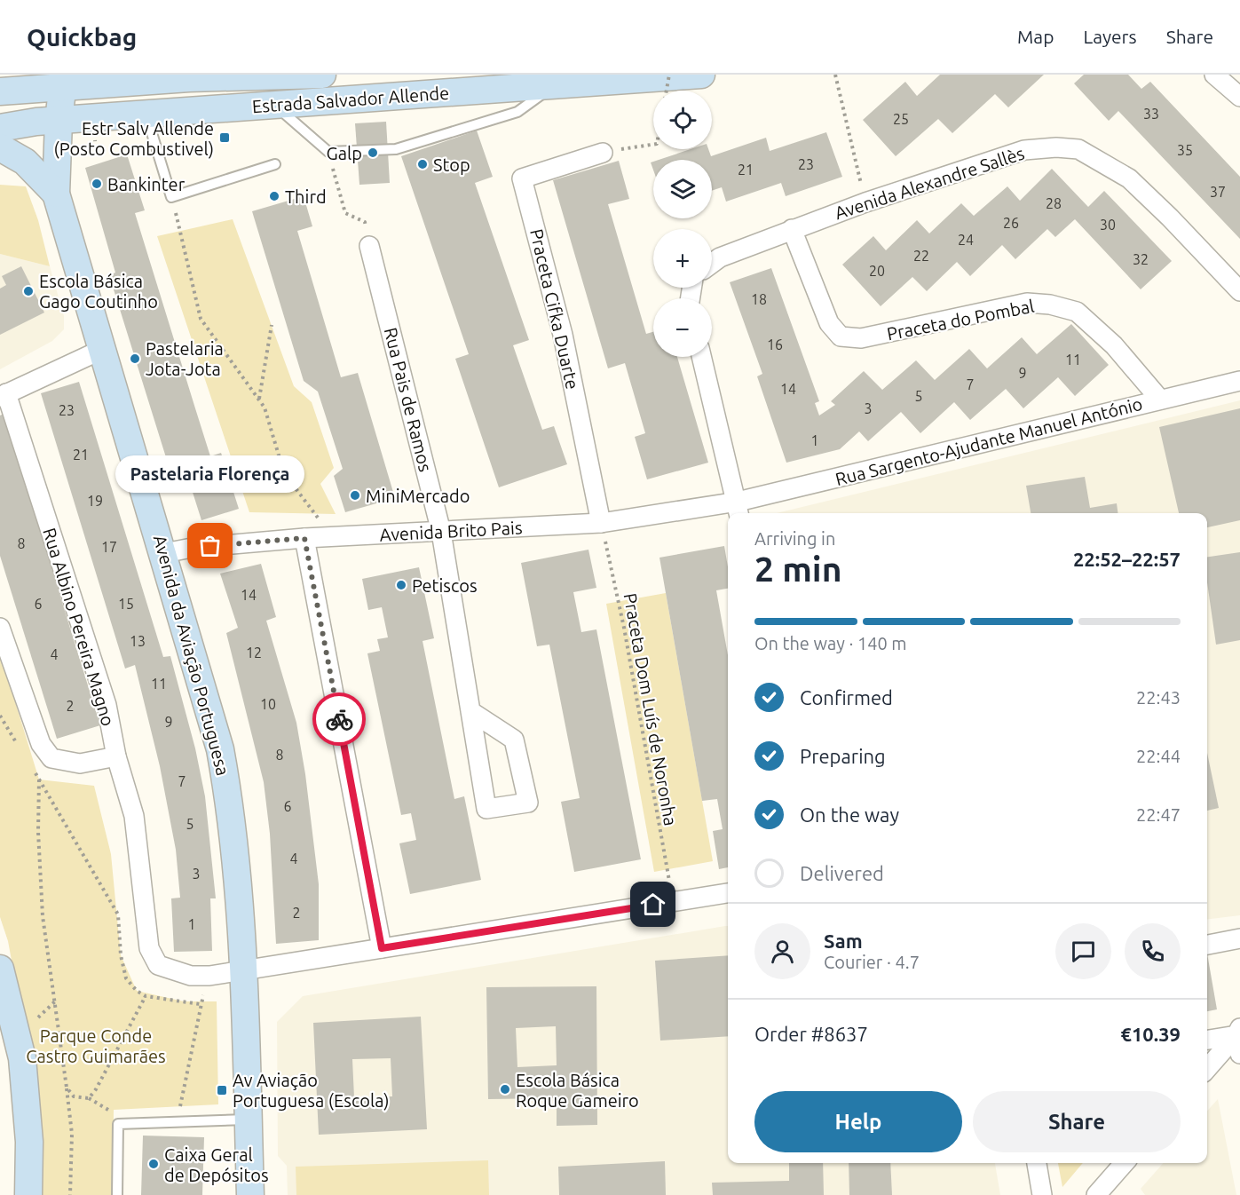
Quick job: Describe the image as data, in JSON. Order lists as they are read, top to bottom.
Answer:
{
  "streets": {
    "main road": ["Estrada Salvador Allende", "Avenida da Aviação Portuguesa"],
    "street": [
      "Avenida Alexandre Sallès",
      "Praceta Cifka Duarte",
      "Praceta do Pombal",
      "Rua Pais de Ramos",
      "Rua Sargento-Ajudante Manuel António",
      "Avenida Brito Pais",
      "Rua Albino Pereira Magno"
    ],
    "path": ["Praceta Dom Luís de Noronha"]
  },
  "crossings": [
    ["Estrada Salvador Allende", "Avenida da Aviação Portuguesa"],
    ["Avenida Alexandre Sallès", "Praceta do Pombal"],
    ["Praceta Cifka Duarte", "Avenida Brito Pais"],
    ["Praceta Cifka Duarte", "Praceta Dom Luís de Noronha"],
    ["Praceta do Pombal", "Rua Sargento-Ajudante Manuel António"],
    ["Rua Pais de Ramos", "Avenida Brito Pais"],
    ["Rua Sargento-Ajudante Manuel António", "Avenida Brito Pais"],
    ["Avenida Brito Pais", "Avenida da Aviação Portuguesa"],
    ["Avenida Brito Pais", "Praceta Dom Luís de Noronha"],
    ["Rua Albino Pereira Magno", "Avenida da Aviação Portuguesa"],
    ["Rua Albino Pereira Magno", "Praceta Dom Luís de Noronha"]
  ],
  "parks": ["Parque Conde Castro Guimarães"],
  "places": {
    "transit": ["Estr Salv Allende (Posto Combustivel)", "Av Aviação Portuguesa (Escola)"],
    "other": [
      "Galp",
      "Stop",
      "Bankinter",
      "Third",
      "Escola Básica Gago Coutinho",
      "Pastelaria Jota-Jota",
      "MiniMercado",
      "Pastelaria Florença",
      "Petiscos",
      "Escola Básica Roque Gameiro",
      "Caixa Geral de Depósitos"
    ]
  },
  "house_numbers": [
    "33",
    "25",
    "35",
    "23",
    "21",
    "37",
    "28",
    "26",
    "30",
    "24",
    "22",
    "32",
    "20",
    "18",
    "16",
    "11",
    "9",
    "7",
    "14",
    "5",
    "3",
    "23",
    "1",
    "21",
    "19",
    "8",
    "17",
    "14",
    "6",
    "15",
    "13",
    "12",
    "4",
    "11",
    "10",
    "2",
    "9",
    "8",
    "7",
    "6",
    "5",
    "4",
    "3",
    "2",
    "1"
  ],
  "page": {
    "header": "Quickbag",
    "nav": ["Map", "Layers", "Share"],
    "map_buttons": ["+", "−"],
    "bubble": "Pastelaria Florença",
    "heading": ["2 min", "Arriving in", "22:52–22:57"],
    "panel": [
      "Sam",
      "Courier · 4.7",
      "Order #8637",
      "€10.39"
    ],
    "bar": "On the way · 140 m",
    "list": [
      ["Confirmed", "22:43"],
      ["Preparing", "22:44"],
      ["On the way", "22:47"],
      "Delivered"
    ],
    "buttons": ["Help", "Share"]
  }
}
